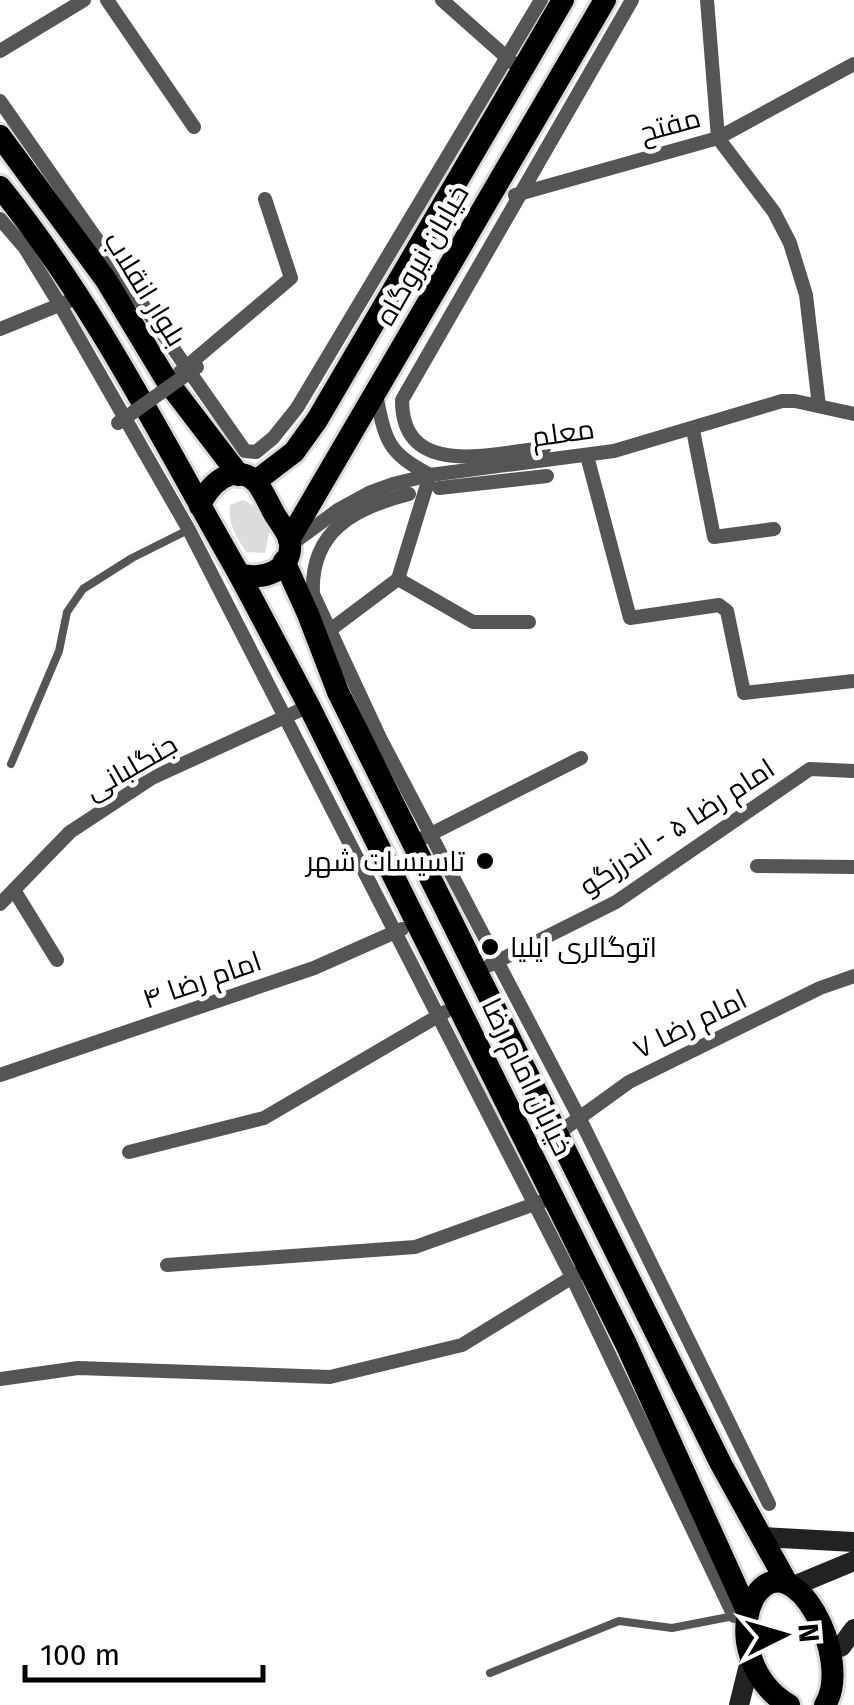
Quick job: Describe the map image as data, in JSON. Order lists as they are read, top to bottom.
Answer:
{
  "streets": {
    "main road": ["خیابان نیروگاه", "بلوار انقلاب", "خیابان امام رضا"],
    "street": [
      "مفتح",
      "معلم",
      "جنگلبانی",
      "امام رضا ۵ - اندرزگو",
      "امام رضا ۴",
      "امام رضا ۷"
    ]
  },
  "crossings": [
    ["مفتح", "خیابان نیروگاه"],
    ["خیابان نیروگاه", "بلوار انقلاب"],
    ["خیابان نیروگاه", "معلم"],
    ["خیابان نیروگاه", "خیابان امام رضا"],
    ["بلوار انقلاب", "معلم"],
    ["بلوار انقلاب", "خیابان امام رضا"],
    ["معلم", "خیابان امام رضا"],
    ["جنگلبانی", "خیابان امام رضا"],
    ["امام رضا ۵ - اندرزگو", "خیابان امام رضا"],
    ["امام رضا ۴", "خیابان امام رضا"],
    ["امام رضا ۷", "خیابان امام رضا"]
  ],
  "places": ["تاسیسات شهر", "اتوگالری ایلیا"],
  "scale_bar": "100 m",
  "north": "right"
}
